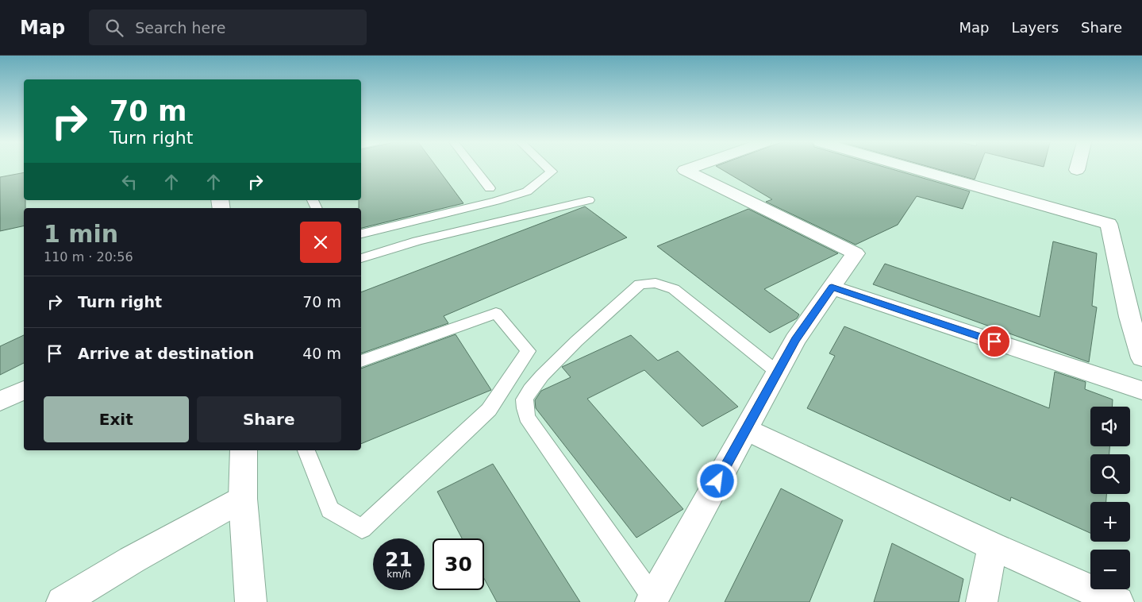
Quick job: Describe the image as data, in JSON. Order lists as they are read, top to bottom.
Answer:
{
  "page": {
    "header": "Map",
    "search": "Search here",
    "nav": ["Map", "Layers", "Share"],
    "turn": ["70 m", "Turn right"],
    "heading": ["1 min", "110 m · 20:56"],
    "list": [
      {
        "name": "Turn right",
        "value": "70 m"
      },
      {
        "name": "Arrive at destination",
        "value": "40 m"
      }
    ],
    "buttons": ["Exit", "Share"],
    "map_buttons": ["+", "−"],
    "speed": "21 km/h",
    "limit": "30"
  }
}
